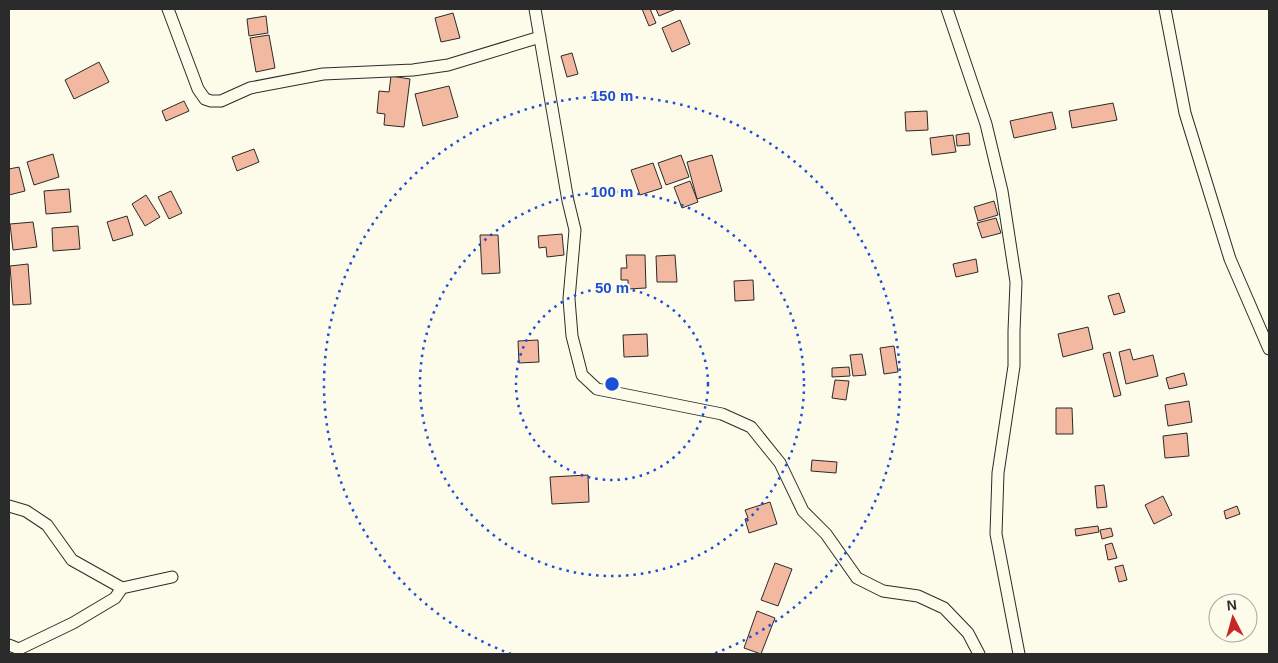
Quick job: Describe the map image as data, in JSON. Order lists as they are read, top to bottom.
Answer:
{
  "north": "top",
  "rings": ["150 m", "100 m", "50 m"]
}
